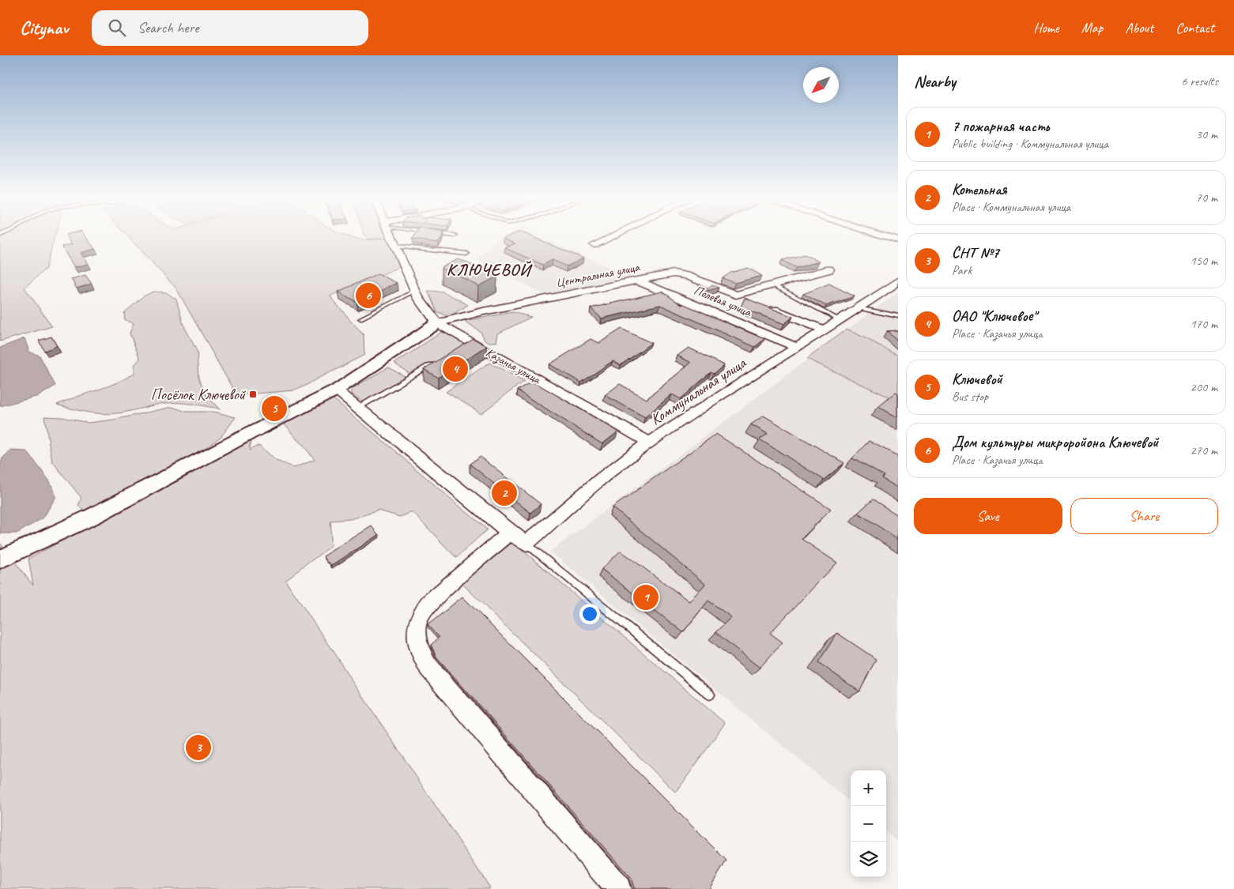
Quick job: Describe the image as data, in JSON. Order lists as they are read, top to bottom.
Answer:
{
  "streets": {
    "street": [
      "Центральная улица",
      "Полевая улица",
      "Казачья улица",
      "Коммунальная улица"
    ]
  },
  "crossings": [
    ["Центральная улица", "Полевая улица"],
    ["Центральная улица", "Казачья улица"],
    ["Полевая улица", "Коммунальная улица"],
    ["Казачья улица", "Коммунальная улица"]
  ],
  "districts": ["КЛЮЧЕВОЙ"],
  "places": {
    "transit": ["Посёлок Ключевой"]
  },
  "north": "bottom left",
  "page": {
    "header": "Citynav",
    "search": "Search here",
    "nav": [
      "Home",
      "Map",
      "About",
      "Contact"
    ],
    "heading": ["Nearby", "6 results"],
    "list": [
      {
        "mark": "1",
        "name": "7 пожарная часть",
        "note": "Public building · Коммунальная улица",
        "value": "30 m"
      },
      {
        "mark": "2",
        "name": "Котельная",
        "note": "Place · Коммунальная улица",
        "value": "70 m"
      },
      {
        "mark": "3",
        "name": "СНТ №7",
        "note": "Park",
        "value": "150 m"
      },
      {
        "mark": "4",
        "name": "ОАО \"Ключевое\"",
        "note": "Place · Казачья улица",
        "value": "170 m"
      },
      {
        "mark": "5",
        "name": "Ключевой",
        "note": "Bus stop",
        "value": "200 m"
      },
      {
        "mark": "6",
        "name": "Дом культуры микроройона Ключевой",
        "note": "Place · Казачья улица",
        "value": "270 m"
      }
    ],
    "pins": [
      "6",
      "4",
      "5",
      "2",
      "1",
      "3"
    ],
    "buttons": ["Save", "Share"],
    "map_buttons": ["+", "−"]
  }
}
